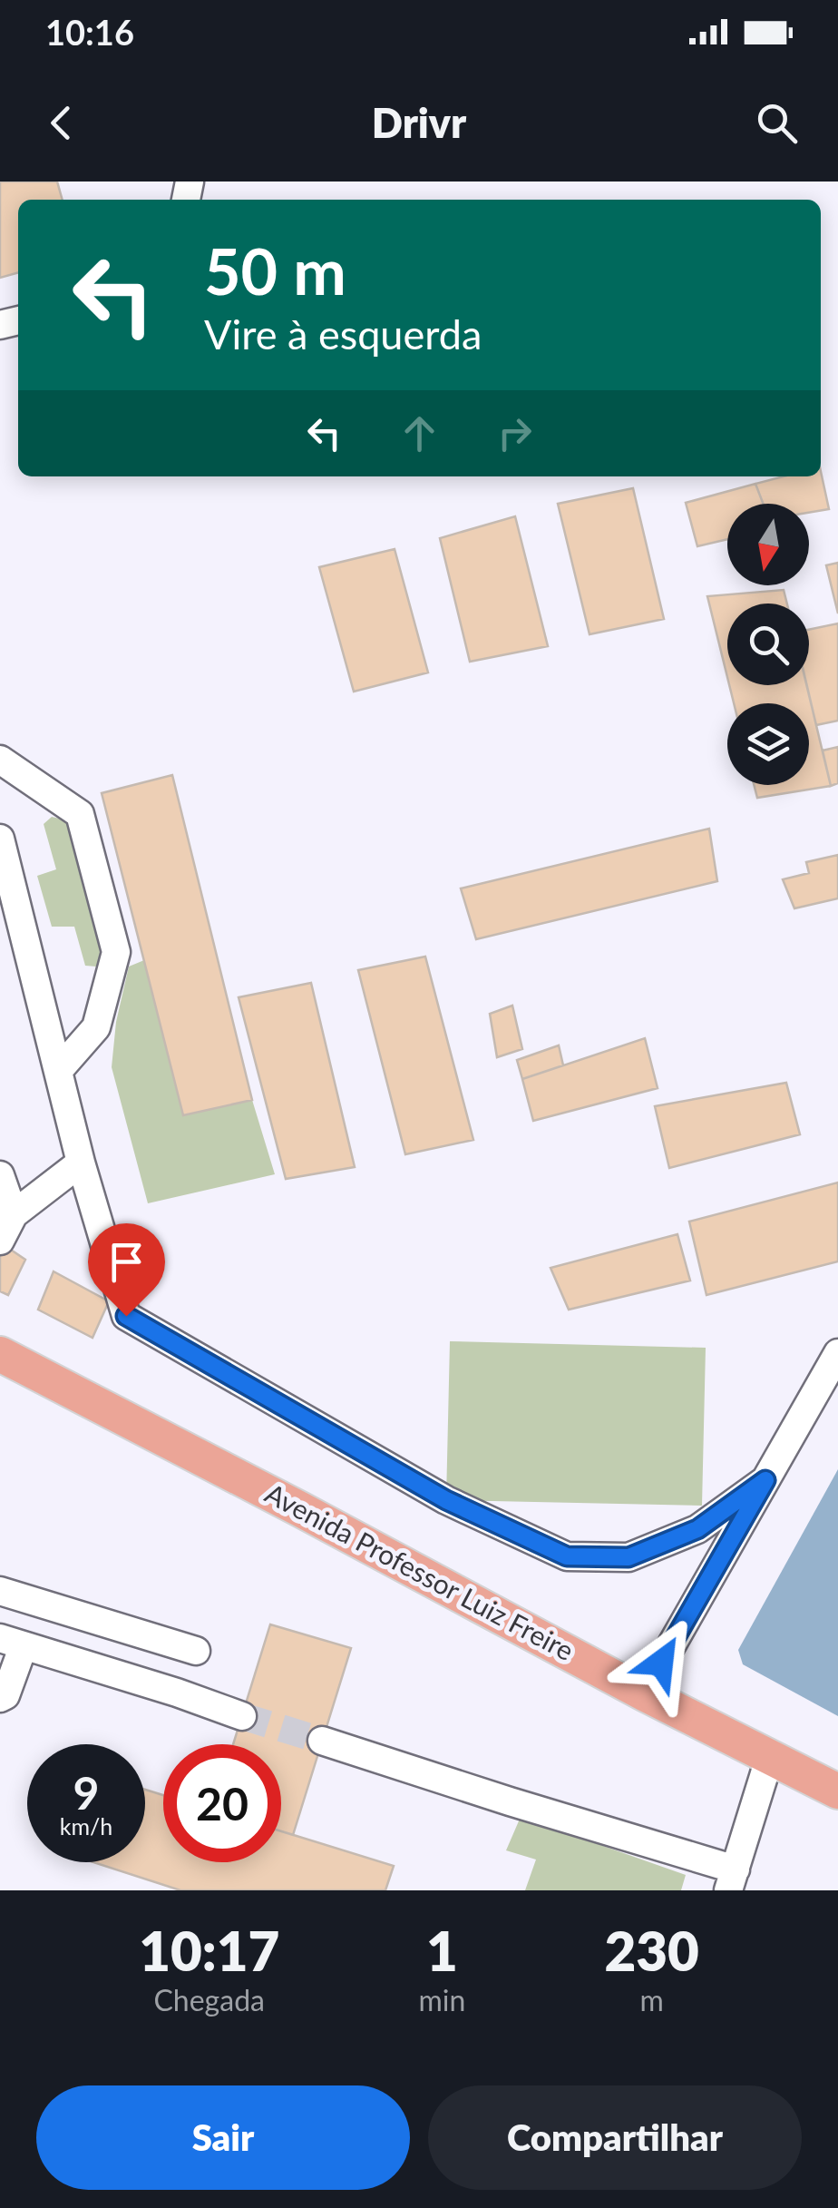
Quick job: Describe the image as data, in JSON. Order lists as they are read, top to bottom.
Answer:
{
  "streets": {
    "main road": ["Avenida Professor Luiz Freire"]
  },
  "north": "bottom",
  "page": {
    "status": "10:16",
    "header": "Drivr",
    "turn": ["50 m", "Vire à esquerda"],
    "speed": "9 km/h",
    "limit": "20",
    "eta": [
      "10:17",
      "Chegada",
      "1",
      "min",
      "230",
      "m"
    ],
    "buttons": ["Sair", "Compartilhar"]
  }
}
